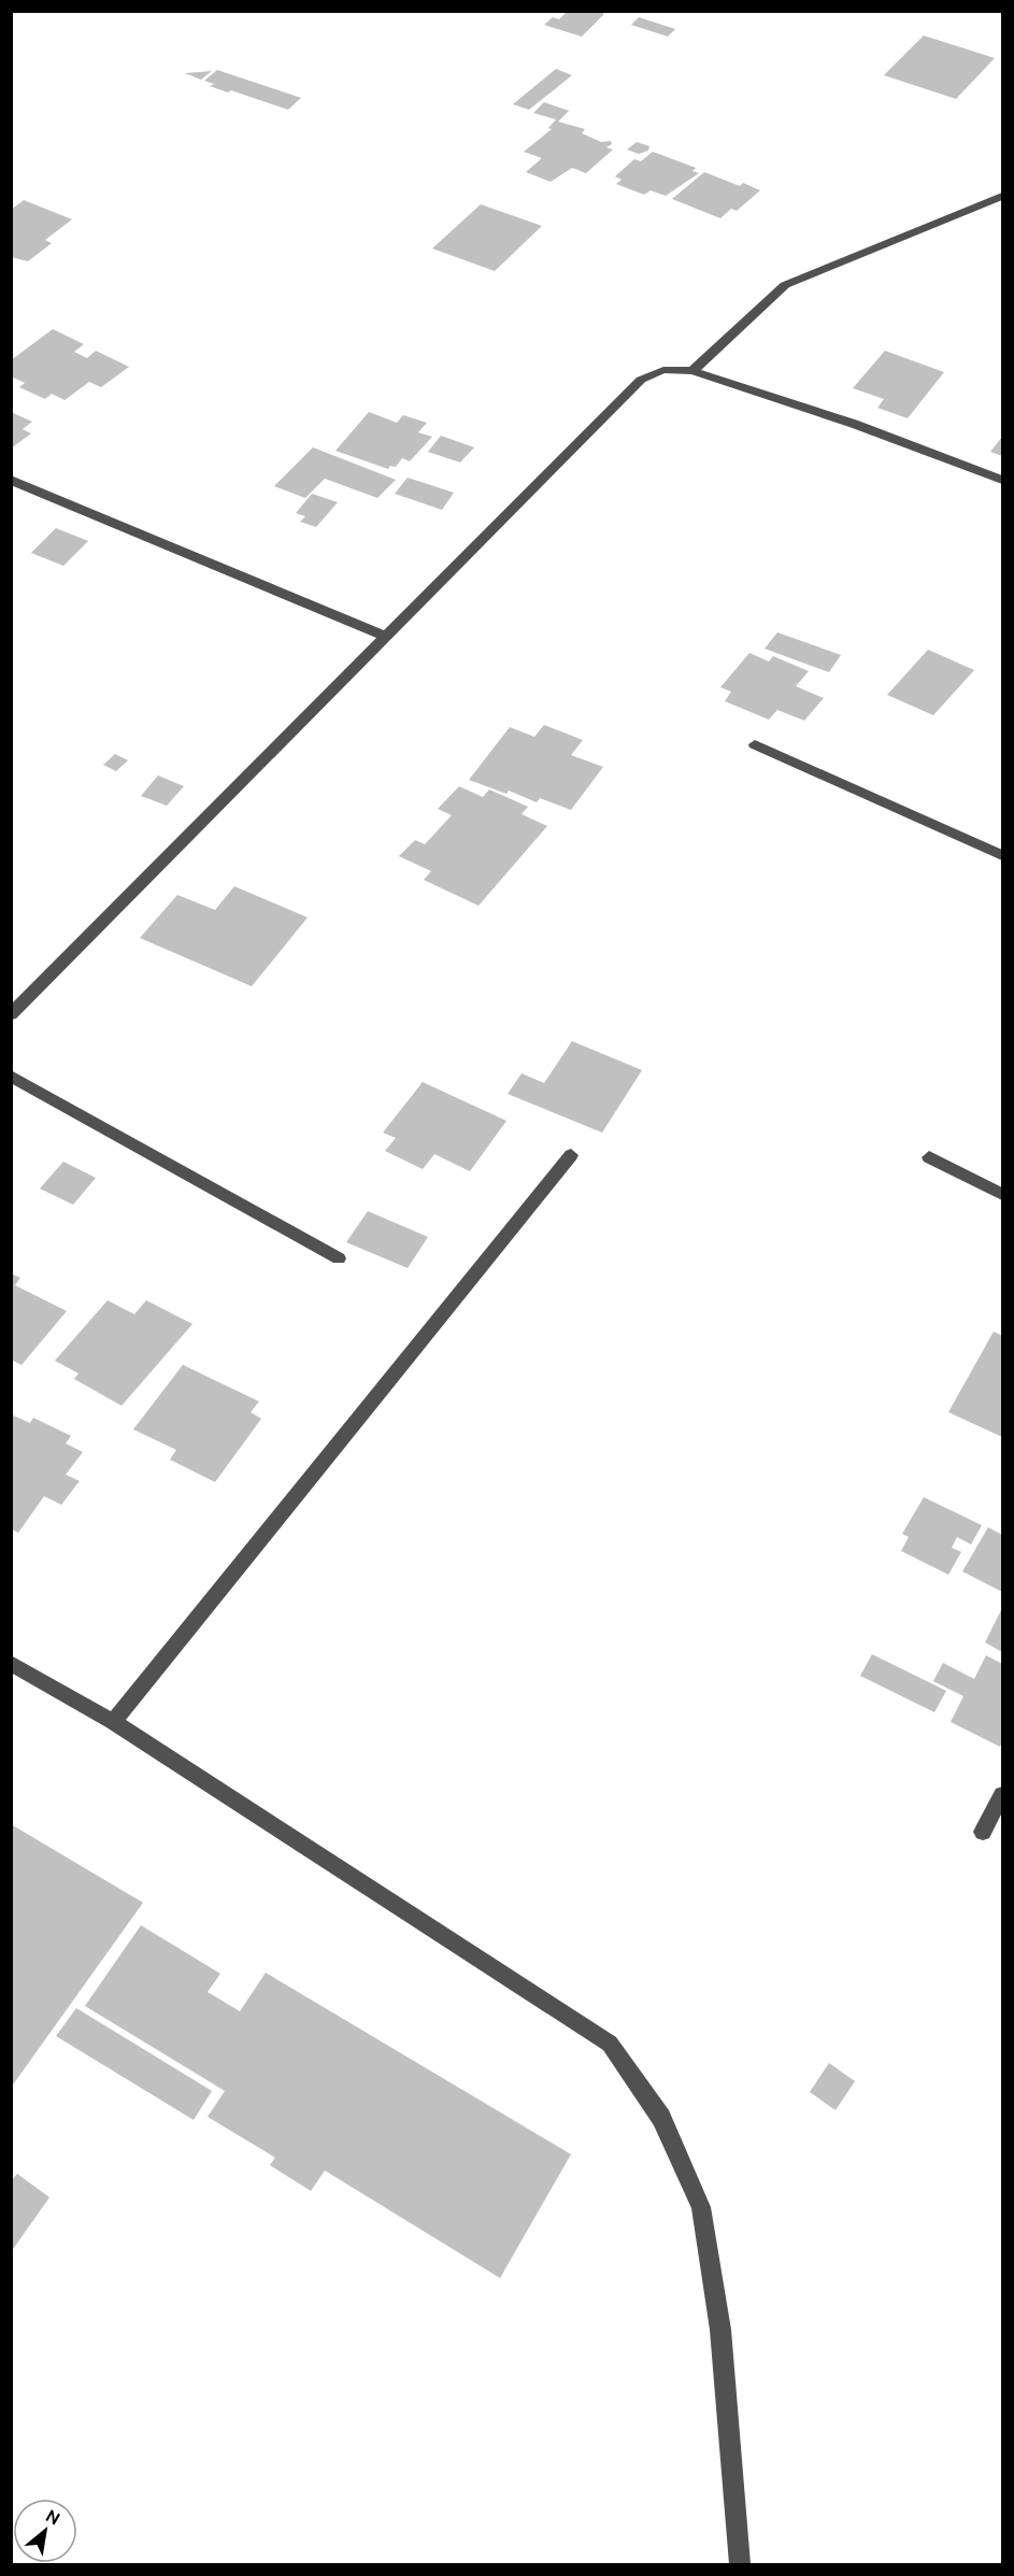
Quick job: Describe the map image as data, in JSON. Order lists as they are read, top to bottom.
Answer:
{
  "north": "top right"
}
